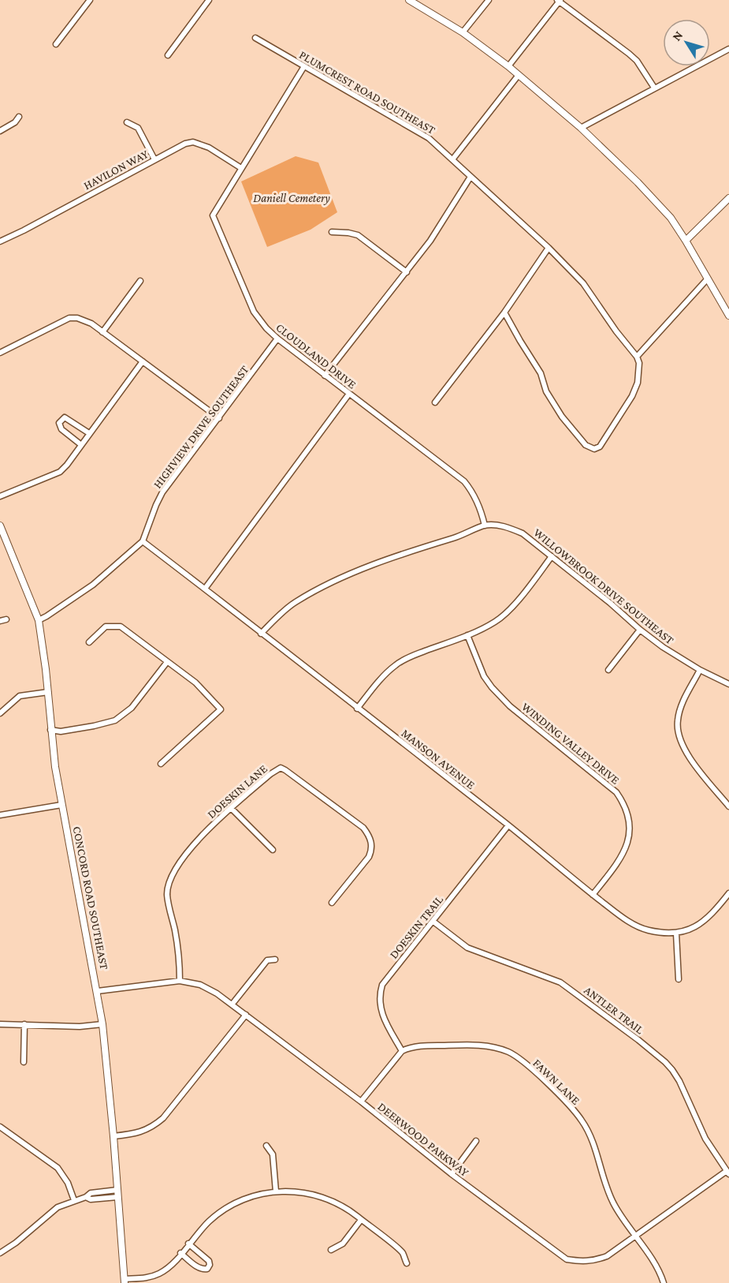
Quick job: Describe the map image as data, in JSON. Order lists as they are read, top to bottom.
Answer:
{
  "streets": {
    "street": [
      "PLUMCREST ROAD SOUTHEAST",
      "HAVILON WAY",
      "CLOUDLAND DRIVE",
      "HIGHVIEW DRIVE SOUTHEAST",
      "WILLOWBROOK DRIVE SOUTHEAST",
      "WINDING VALLEY DRIVE",
      "MANSON AVENUE",
      "DOESKIN LANE",
      "CONCORD ROAD SOUTHEAST",
      "DOESKIN TRAIL",
      "ANTLER TRAIL",
      "FAWN LANE",
      "DEERWOOD PARKWAY"
    ]
  },
  "crossings": [
    ["PLUMCREST ROAD SOUTHEAST", "CLOUDLAND DRIVE"],
    ["HAVILON WAY", "CLOUDLAND DRIVE"],
    ["CLOUDLAND DRIVE", "HIGHVIEW DRIVE SOUTHEAST"],
    ["CLOUDLAND DRIVE", "WILLOWBROOK DRIVE SOUTHEAST"],
    ["HIGHVIEW DRIVE SOUTHEAST", "MANSON AVENUE"],
    ["HIGHVIEW DRIVE SOUTHEAST", "CONCORD ROAD SOUTHEAST"],
    ["WINDING VALLEY DRIVE", "MANSON AVENUE"],
    ["MANSON AVENUE", "DOESKIN TRAIL"],
    ["DOESKIN LANE", "DEERWOOD PARKWAY"],
    ["CONCORD ROAD SOUTHEAST", "DEERWOOD PARKWAY"],
    ["DOESKIN TRAIL", "ANTLER TRAIL"],
    ["DOESKIN TRAIL", "FAWN LANE"],
    ["ANTLER TRAIL", "DEERWOOD PARKWAY"],
    ["FAWN LANE", "DEERWOOD PARKWAY"]
  ],
  "parks": ["Daniell Cemetery"],
  "north": "top left"
}
